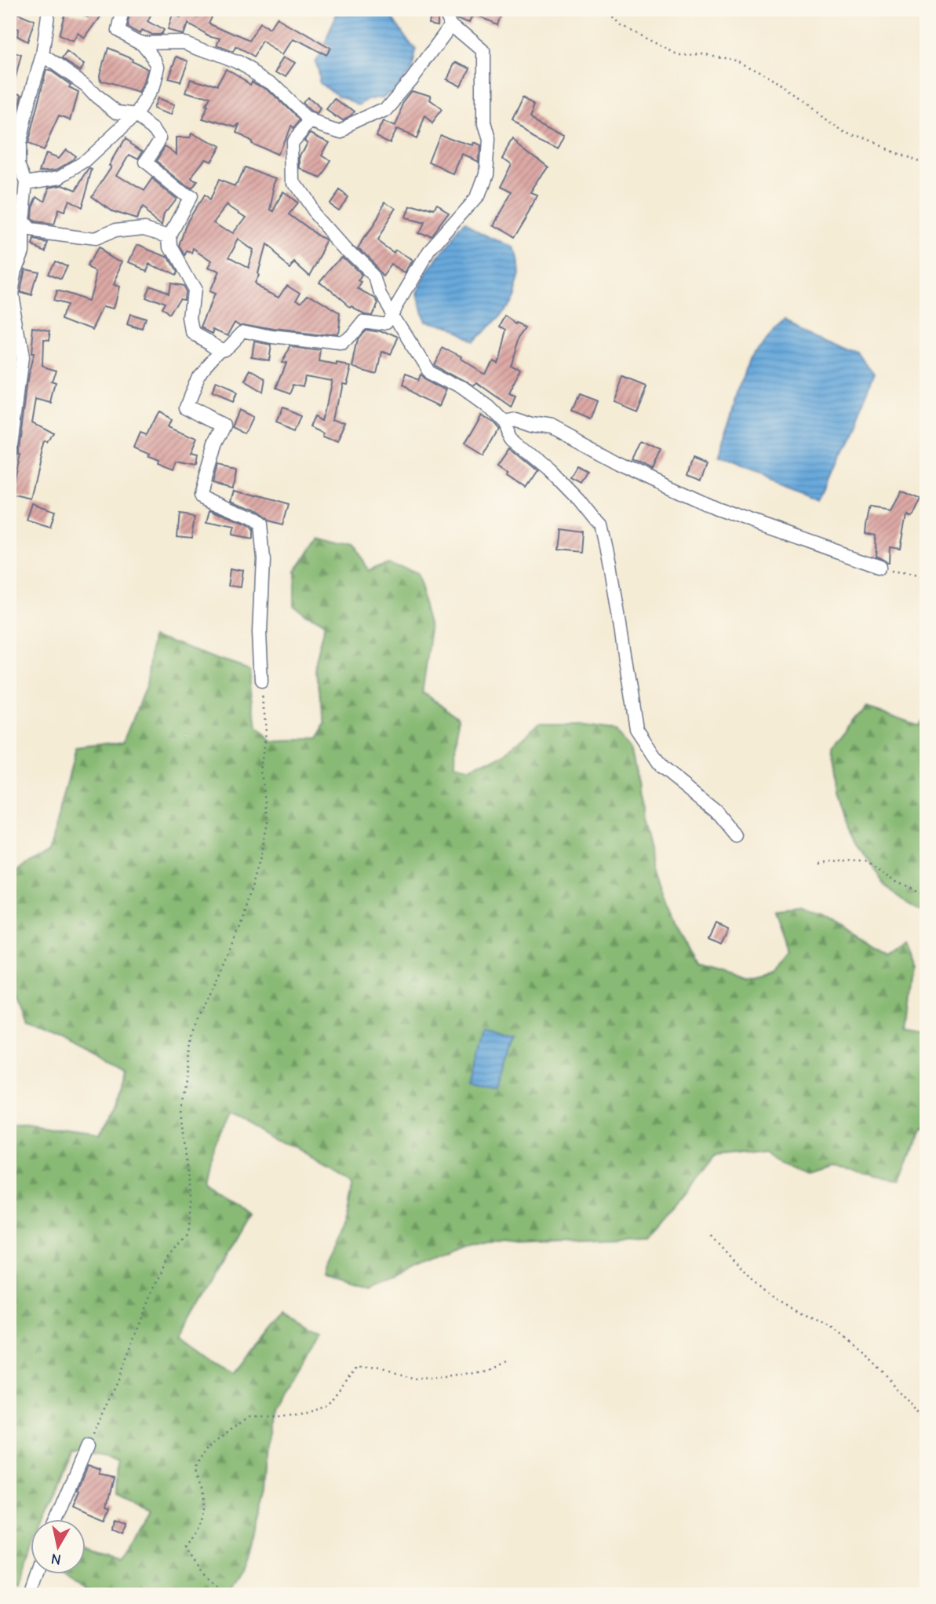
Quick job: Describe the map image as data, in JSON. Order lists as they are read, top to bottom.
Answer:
{
  "north": "bottom"
}
